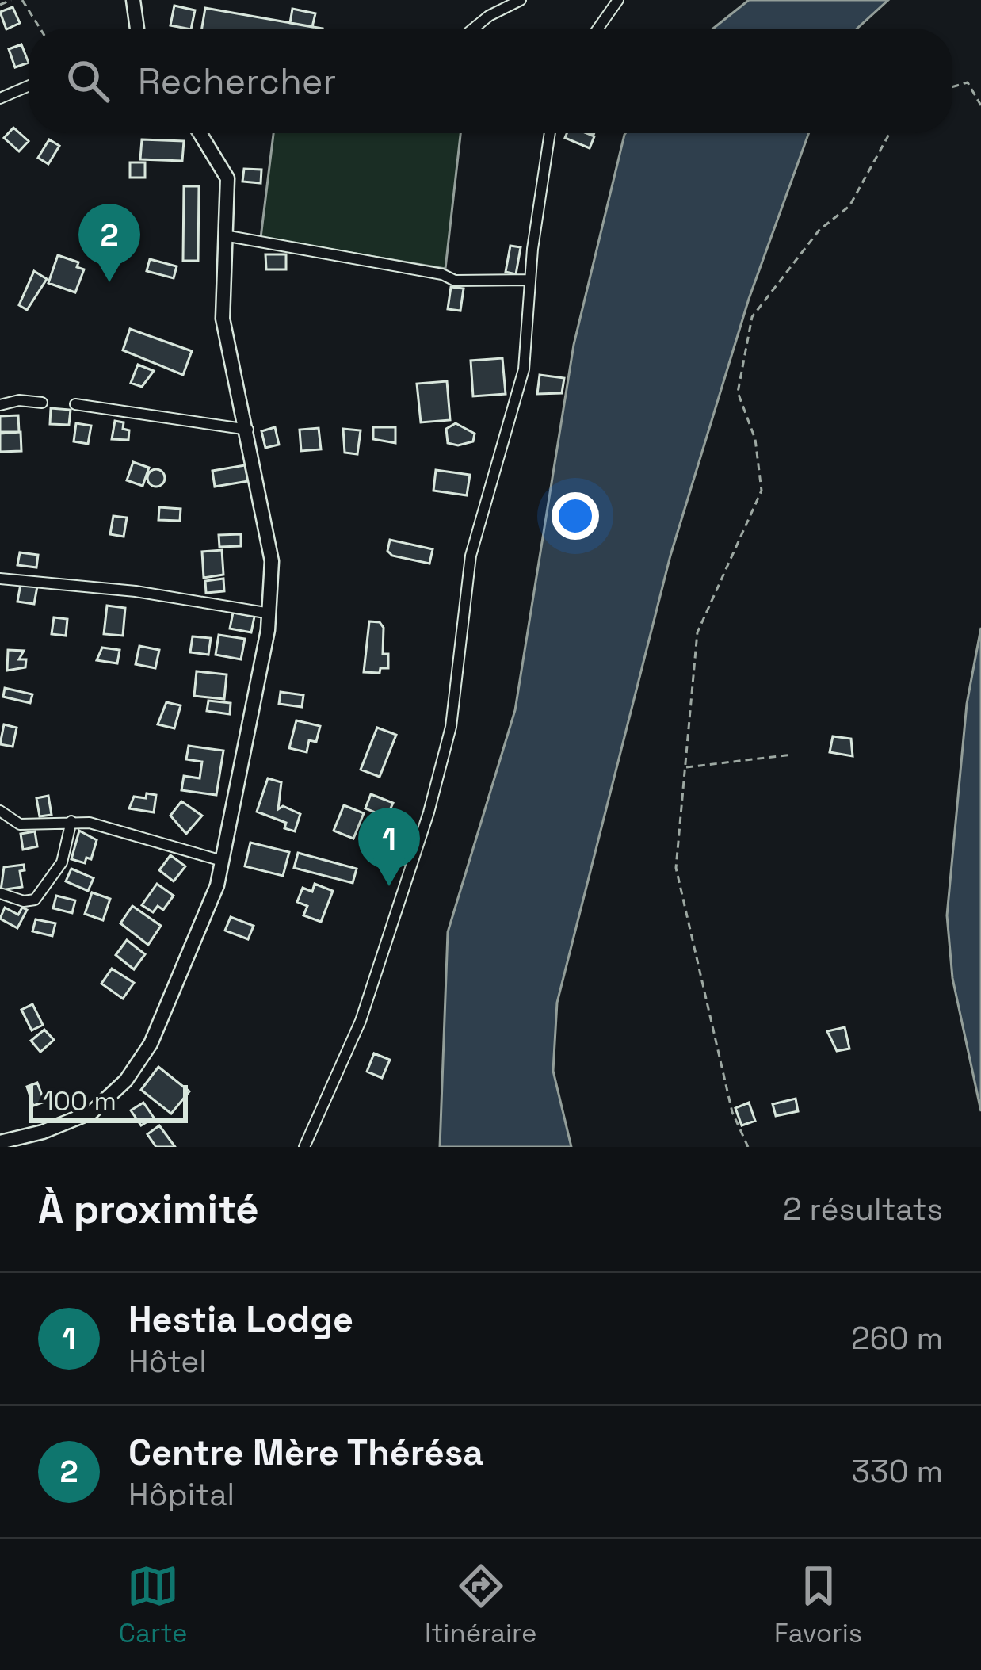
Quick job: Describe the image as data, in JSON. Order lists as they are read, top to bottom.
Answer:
{
  "scale_bar": "100 m",
  "page": {
    "search": "Rechercher",
    "pins": ["2", "1"],
    "scale": "100 m",
    "heading": ["À proximité", "2 résultats"],
    "list": [
      {
        "mark": "1",
        "name": "Hestia Lodge",
        "note": "Hôtel",
        "value": "260 m"
      },
      {
        "mark": "2",
        "name": "Centre Mère Thérésa",
        "note": "Hôpital",
        "value": "330 m"
      }
    ],
    "nav": ["Carte", "Itinéraire", "Favoris"]
  }
}
